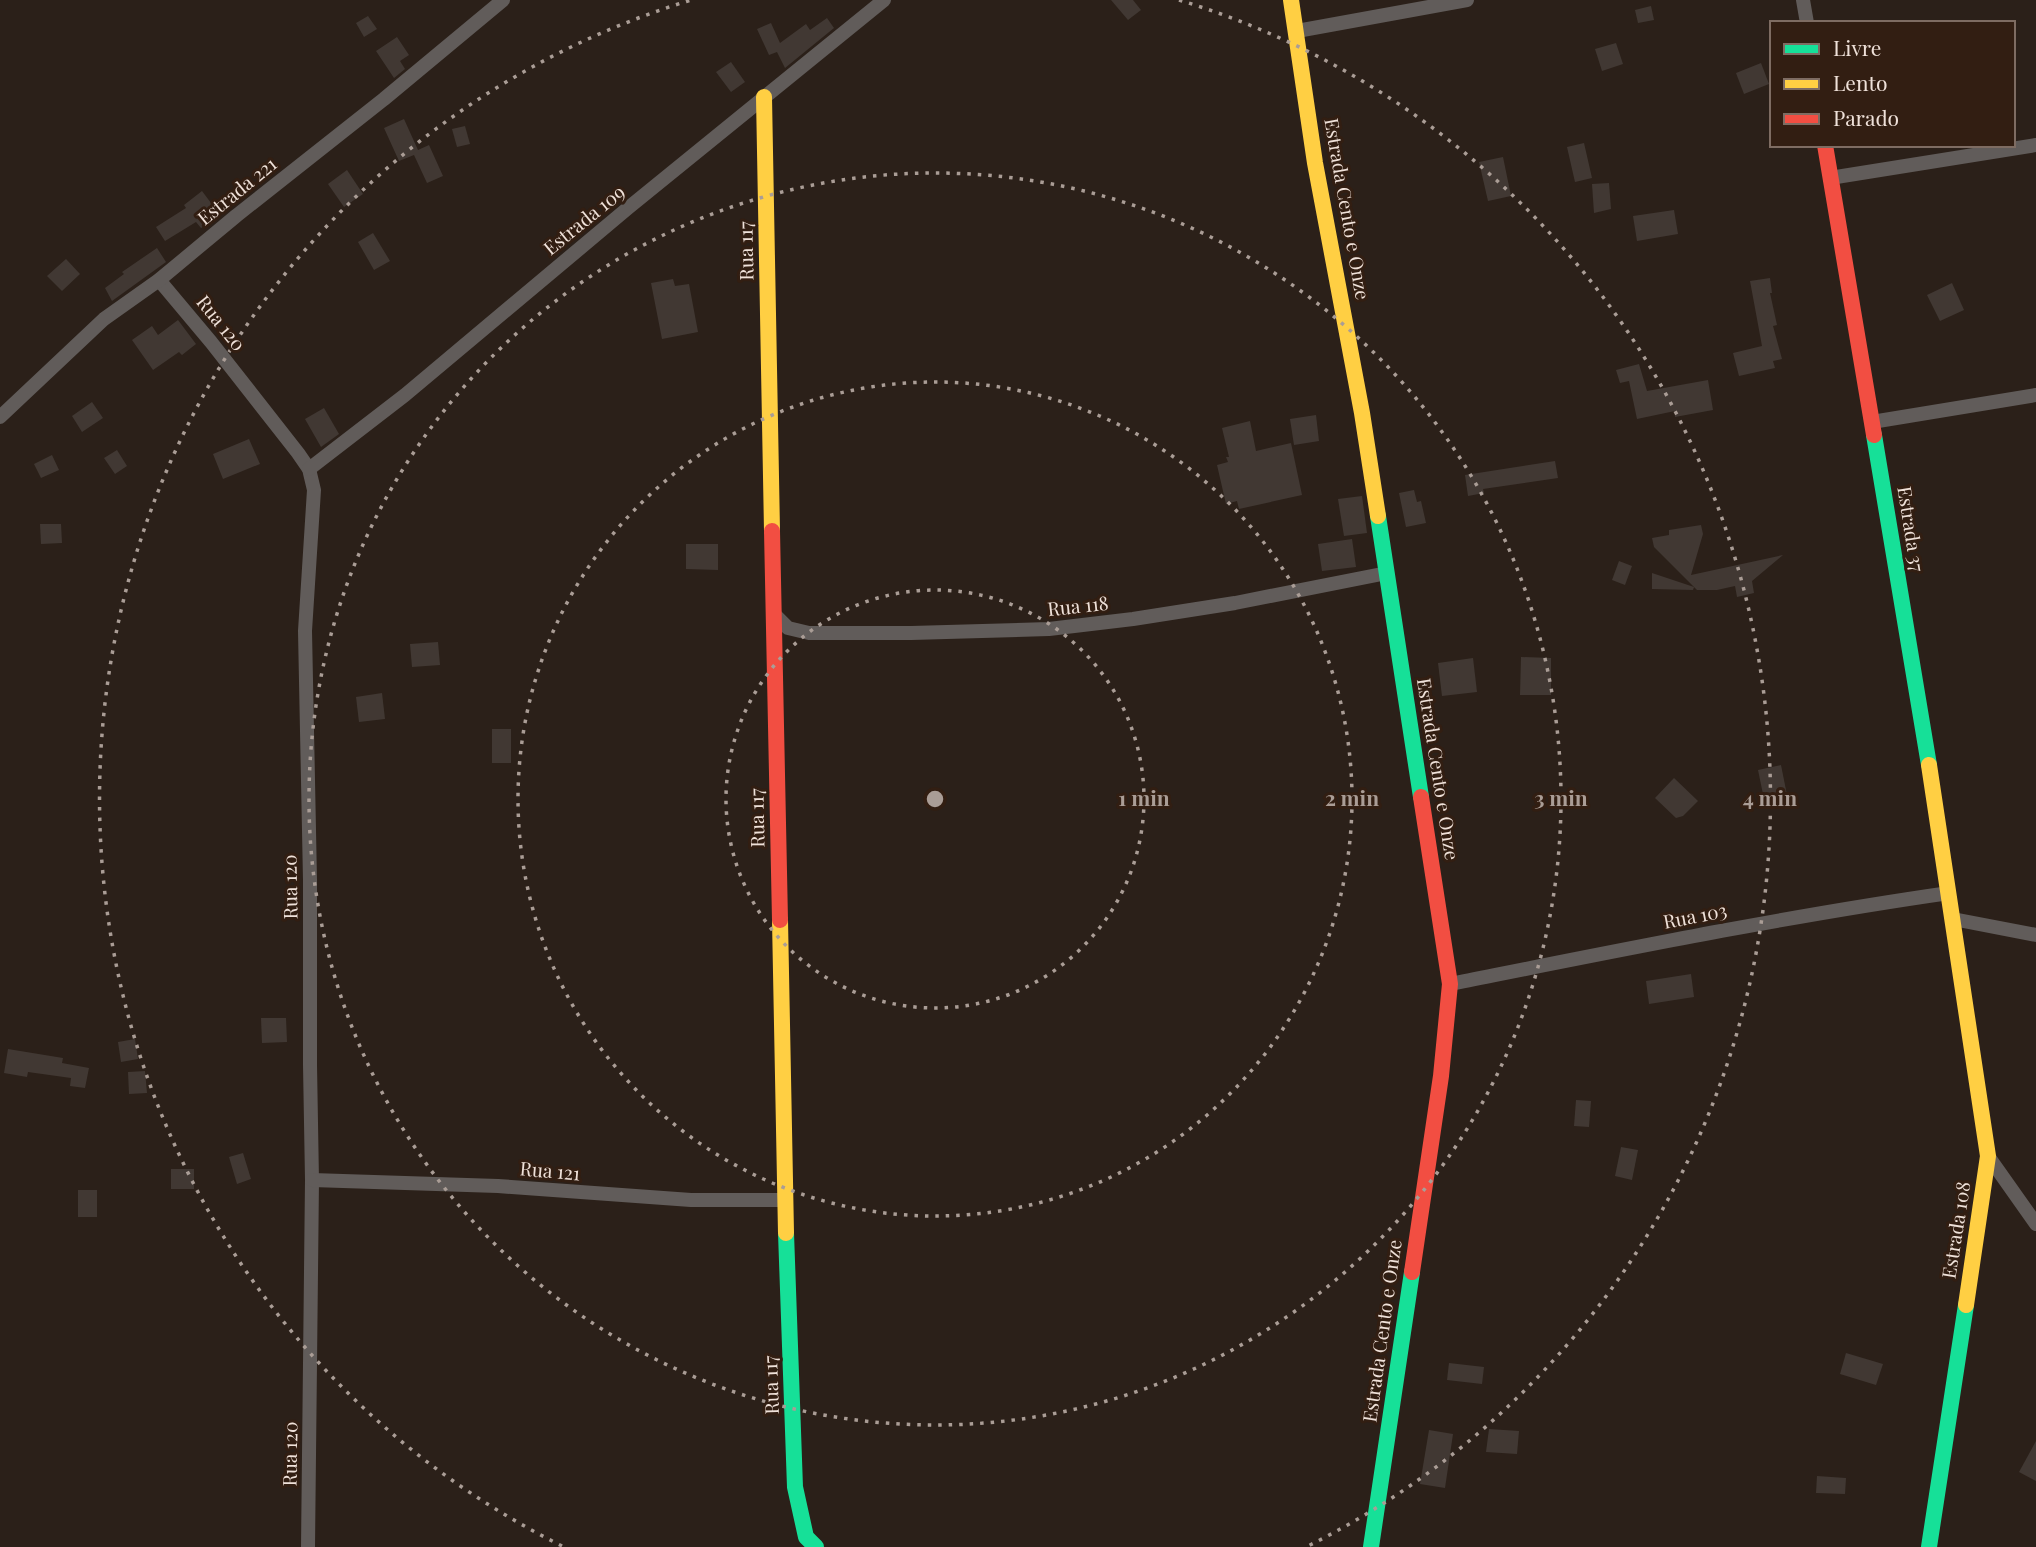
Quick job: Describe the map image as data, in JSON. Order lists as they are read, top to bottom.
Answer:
{
  "streets": {
    "street": [
      "Estrada 221",
      "Estrada Cento e Onze",
      "Estrada 109",
      "Rua 117",
      "Rua 120",
      "Estrada 37",
      "Rua 118",
      "Rua 103",
      "Rua 121",
      "Estrada 108"
    ]
  },
  "crossings": [
    ["Estrada 221", "Rua 120"],
    ["Estrada Cento e Onze", "Rua 118"],
    ["Estrada Cento e Onze", "Rua 103"],
    ["Estrada 109", "Rua 117"],
    ["Estrada 109", "Rua 120"],
    ["Rua 117", "Rua 118"],
    ["Rua 117", "Rua 121"],
    ["Rua 120", "Rua 121"],
    ["Estrada 37", "Rua 103"],
    ["Estrada 37", "Estrada 108"]
  ],
  "legend": ["Livre", "Lento", "Parado"],
  "rings": [
    "1 min",
    "2 min",
    "3 min",
    "4 min"
  ]
}
